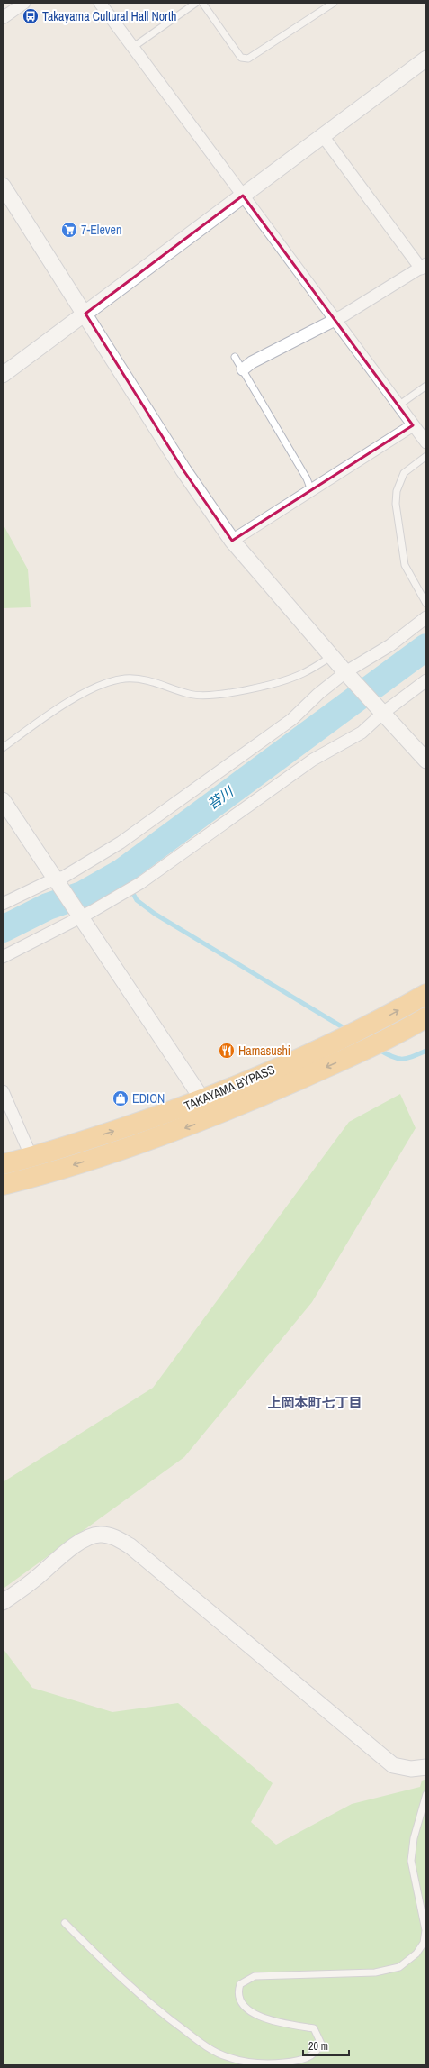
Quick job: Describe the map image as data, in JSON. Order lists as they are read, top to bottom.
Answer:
{
  "streets": {
    "highway": ["TAKAYAMA BYPASS"]
  },
  "districts": ["上岡本町七丁目"],
  "water": ["苔川"],
  "places": {
    "bus stop": ["Takayama Cultural Hall North"],
    "supermarket": ["7-Eleven"],
    "restaurant": ["Hamasushi"],
    "shop": ["EDION"]
  },
  "scale_bar": "20 m"
}
